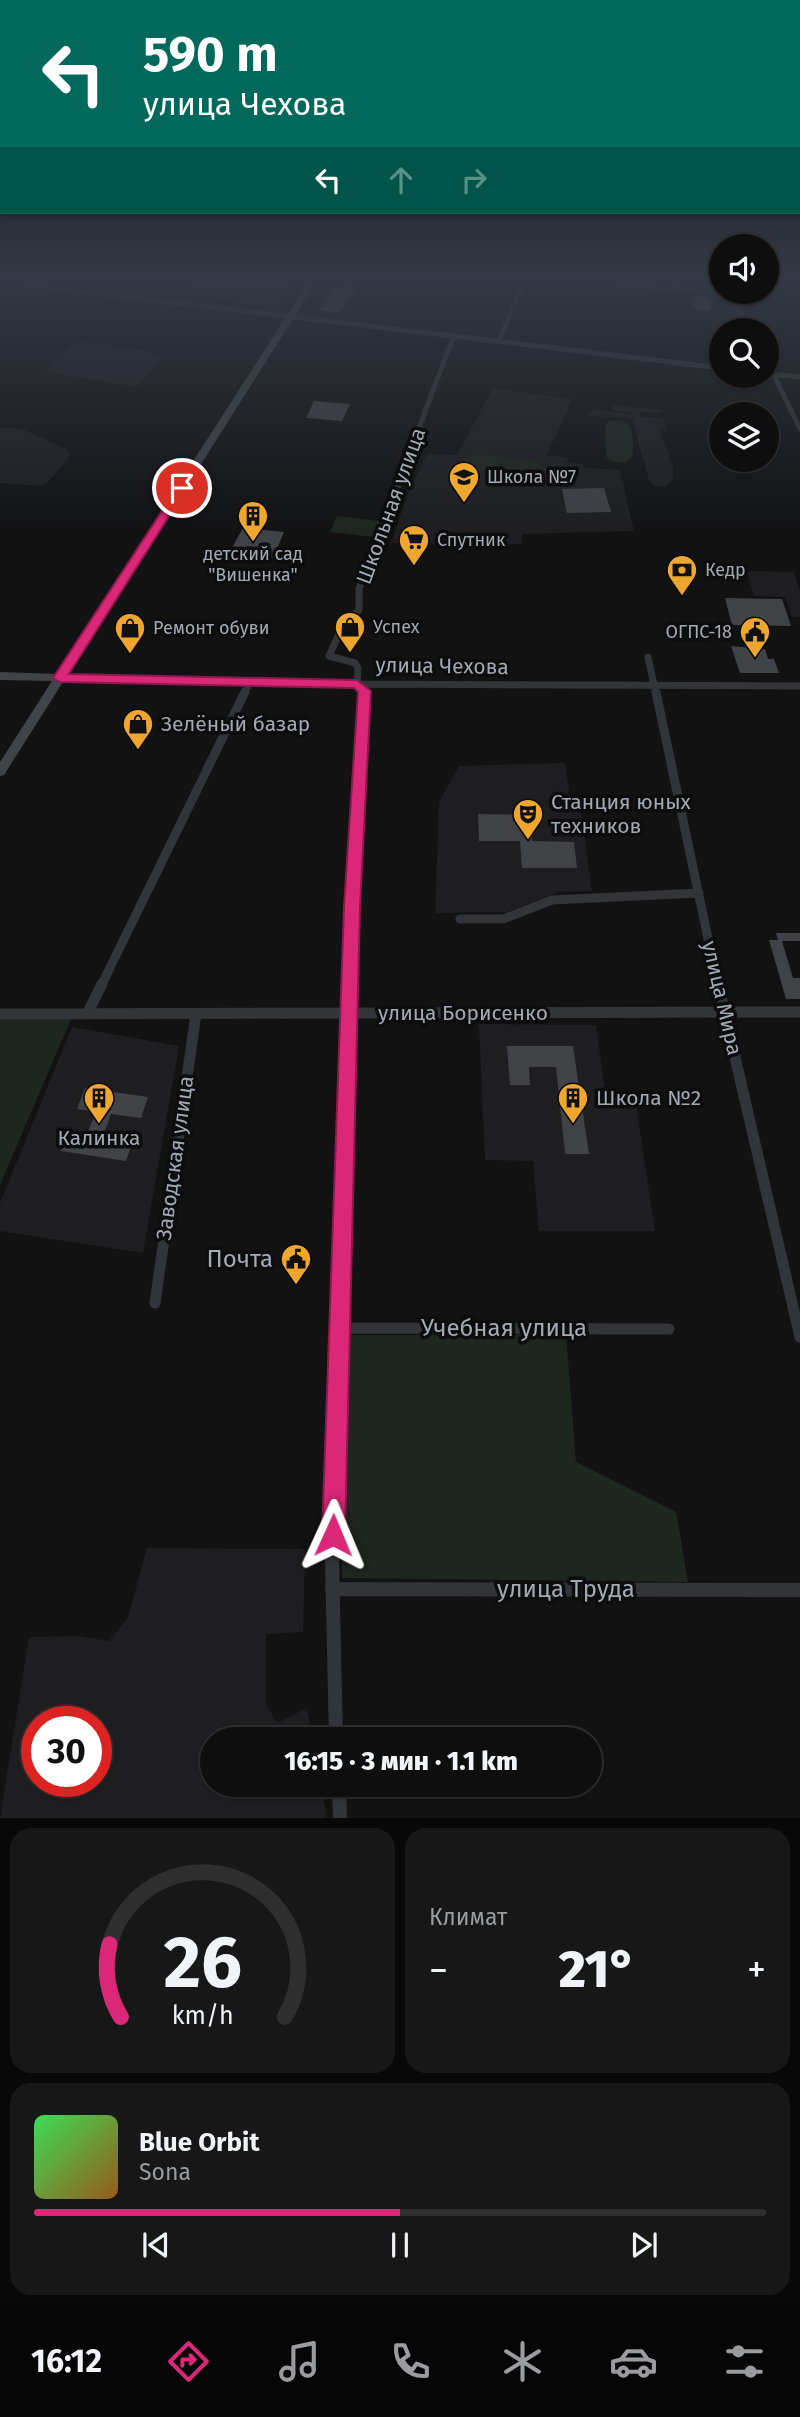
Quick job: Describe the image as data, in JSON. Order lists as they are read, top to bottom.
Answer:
{
  "streets": {
    "street": [
      "Школьная улица",
      "улица Чехова",
      "улица Мира",
      "улица Борисенко",
      "Заводская улица",
      "Учебная улица",
      "улица Труда"
    ]
  },
  "crossings": [
    ["Школьная улица", "улица Чехова"],
    ["Школьная улица", "улица Борисенко"],
    ["Школьная улица", "Учебная улица"],
    ["Школьная улица", "улица Труда"],
    ["улица Чехова", "улица Мира"],
    ["улица Мира", "улица Борисенко"],
    ["улица Борисенко", "Заводская улица"]
  ],
  "places": {
    "school or university": ["Школа №7"],
    "building": ["детский сад \"Вишенка\"", "Калинка", "Школа №2"],
    "supermarket": ["Спутник"],
    "bank": ["Кедр"],
    "shop": ["Успех", "Ремонт обуви", "Зелёный базар"],
    "public building": ["ОГПС-18", "Почта"],
    "theatre": ["Станция юных техников"]
  },
  "page": {
    "turn": ["590 m", "улица Чехова"],
    "limit": "30",
    "trip": "16:15 · 3 мин · 1.1 km",
    "tile": "Климат",
    "heat": ["−", "21°", "+"],
    "song": ["Blue Orbit", "Sona"],
    "tabs": "16:12",
    "gauge": ["26", "km/h"]
  }
}
